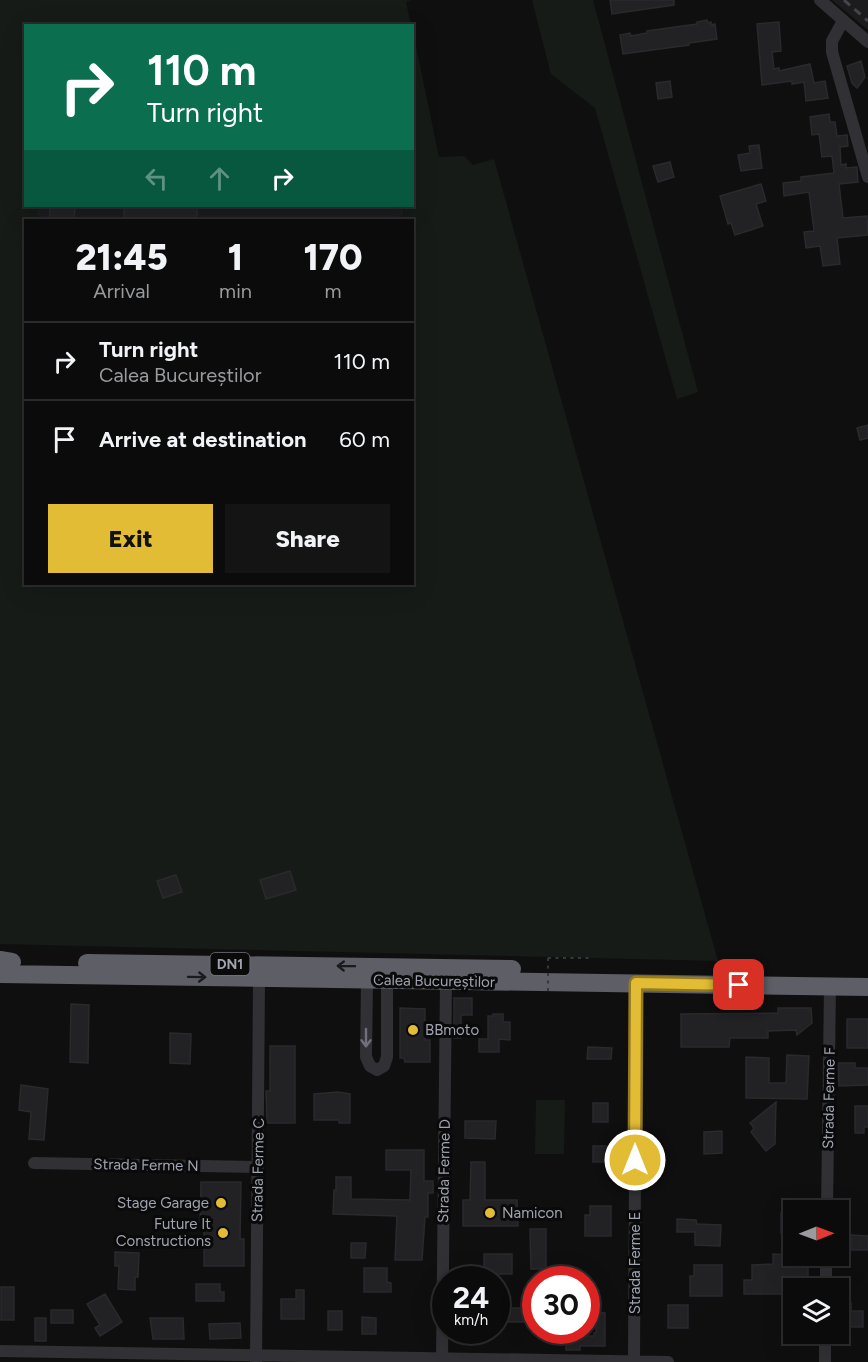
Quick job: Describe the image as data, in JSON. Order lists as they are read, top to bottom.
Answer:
{
  "streets": {
    "highway": ["DN1", "Calea Bucureștilor"],
    "street": [
      "Strada Ferme F",
      "Strada Ferme N",
      "Strada Ferme C",
      "Strada Ferme D",
      "Strada Ferme E"
    ]
  },
  "crossings": [
    ["Calea Bucureștilor", "Strada Ferme F"],
    ["Calea Bucureștilor", "Strada Ferme C"],
    ["Calea Bucureștilor", "Strada Ferme D"],
    ["Calea Bucureștilor", "Strada Ferme E"],
    ["Strada Ferme N", "Strada Ferme C"]
  ],
  "places": [
    "BBmoto",
    "Stage Garage",
    "Namicon",
    "Future It Constructions"
  ],
  "north": "right",
  "page": {
    "turn": ["110 m", "Turn right"],
    "eta": [
      "21:45",
      "Arrival",
      "1",
      "min",
      "170",
      "m"
    ],
    "list": [
      {
        "name": "Turn right",
        "note": "Calea Bucureștilor",
        "value": "110 m"
      },
      {
        "name": "Arrive at destination",
        "value": "60 m"
      }
    ],
    "buttons": ["Exit", "Share"],
    "speed": "24 km/h",
    "limit": "30"
  }
}
